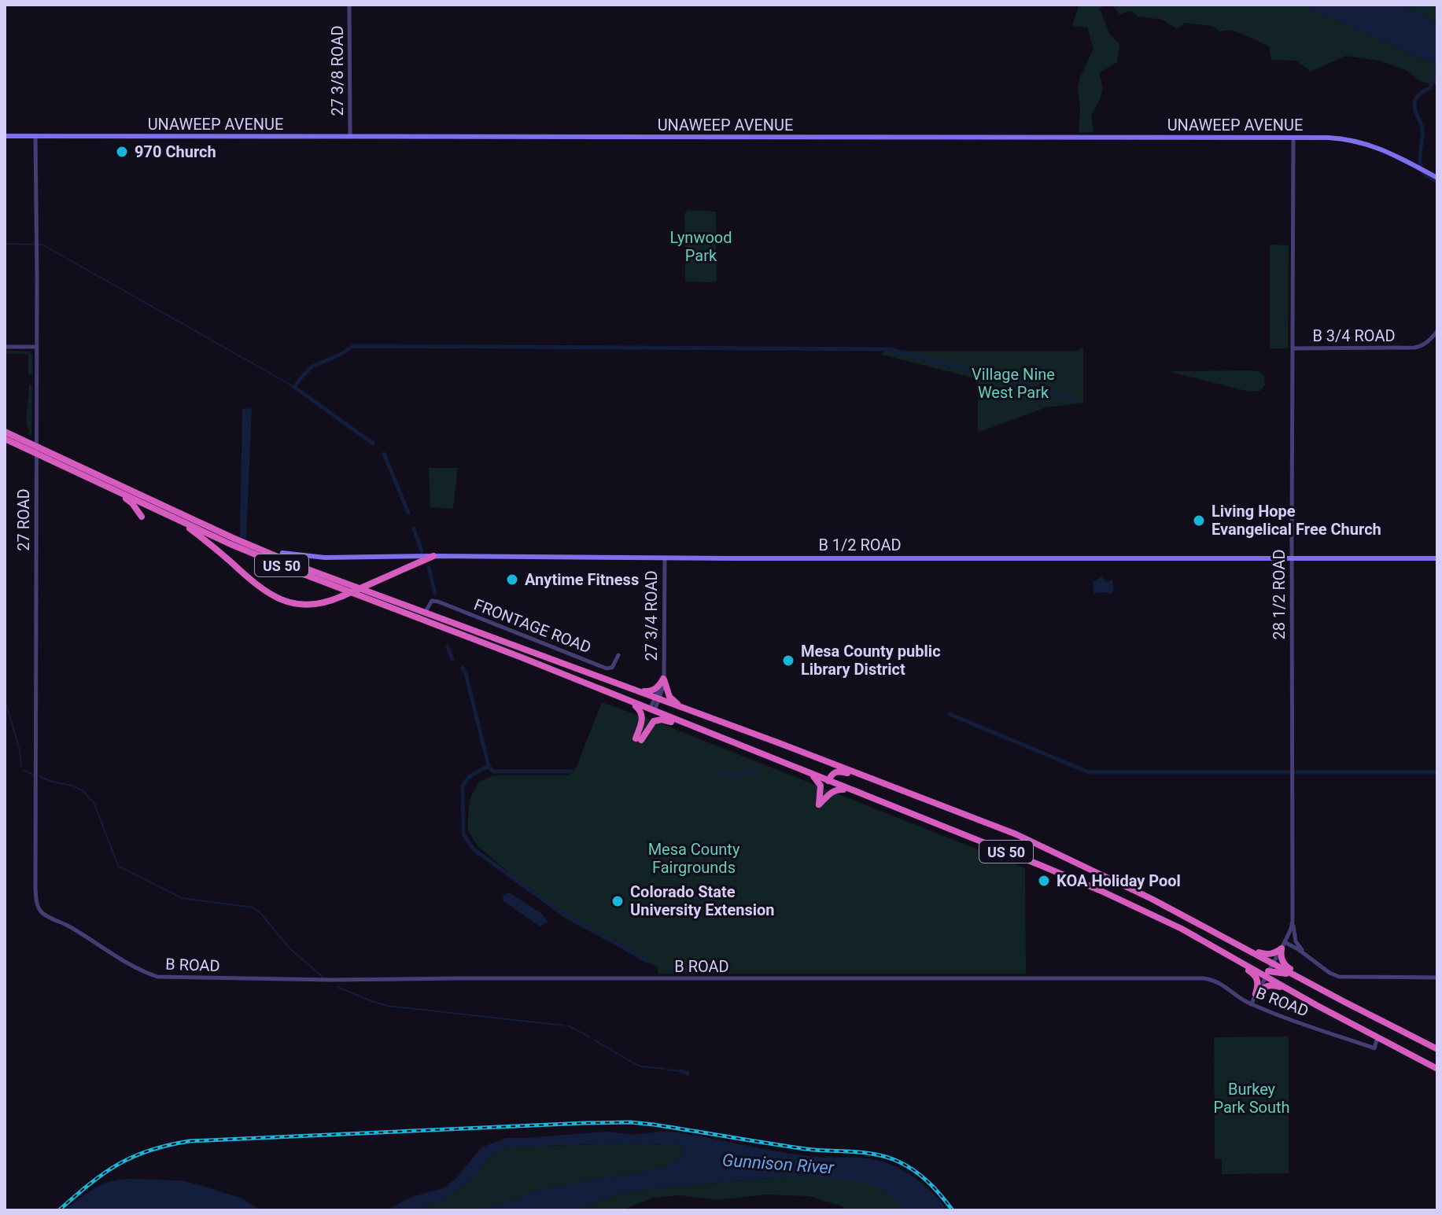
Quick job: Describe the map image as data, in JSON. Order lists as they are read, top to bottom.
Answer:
{
  "streets": {
    "highway": ["US 50"],
    "main road": ["UNAWEEP AVENUE", "B 1/2 ROAD"],
    "street": [
      "27 3/8 ROAD",
      "B 3/4 ROAD",
      "27 ROAD",
      "28 1/2 ROAD",
      "27 3/4 ROAD",
      "FRONTAGE ROAD",
      "B ROAD"
    ]
  },
  "crossings": [
    ["27 3/8 ROAD", "UNAWEEP AVENUE"],
    ["UNAWEEP AVENUE", "27 ROAD"],
    ["UNAWEEP AVENUE", "28 1/2 ROAD"],
    ["B 3/4 ROAD", "28 1/2 ROAD"],
    ["27 ROAD", "US 50"],
    ["27 ROAD", "B ROAD"],
    ["B 1/2 ROAD", "28 1/2 ROAD"],
    ["B 1/2 ROAD", "27 3/4 ROAD"],
    ["US 50", "28 1/2 ROAD"],
    ["US 50", "27 3/4 ROAD"],
    ["US 50", "FRONTAGE ROAD"],
    ["US 50", "B ROAD"],
    ["28 1/2 ROAD", "B ROAD"]
  ],
  "water": ["Gunnison River"],
  "parks": [
    "Lynwood Park",
    "Village Nine West Park",
    "Mesa County Fairgrounds",
    "Burkey Park South"
  ],
  "places": [
    "970 Church",
    "Living Hope Evangelical Free Church",
    "Anytime Fitness",
    "Mesa County public Library District",
    "KOA Holiday Pool",
    "Colorado State University Extension"
  ]
}
